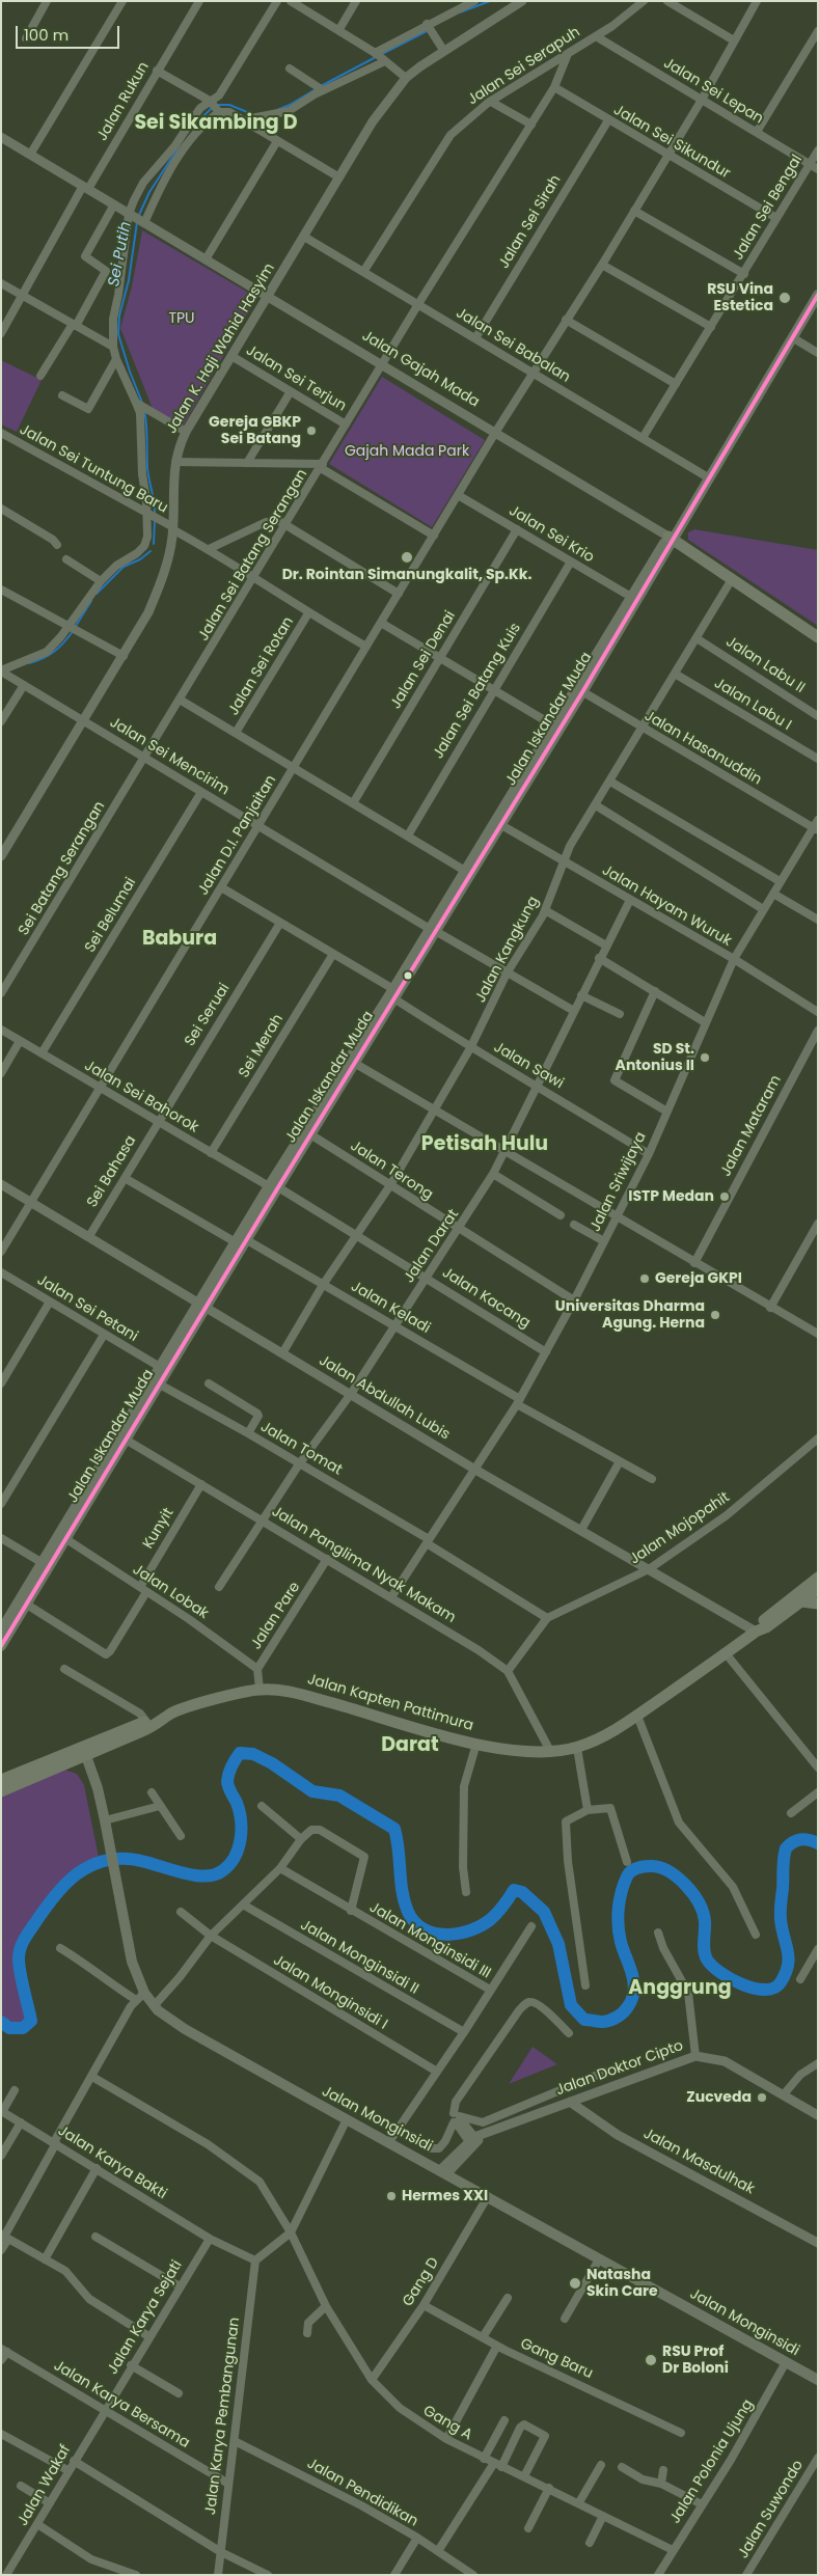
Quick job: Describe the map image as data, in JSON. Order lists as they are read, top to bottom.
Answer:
{
  "streets": {
    "main road": [
      "Jalan Gajah Mada",
      "Jalan Iskandar Muda",
      "Jalan Kapten Pattimura",
      "Jalan Monginsidi"
    ],
    "street": [
      "Jalan Sei Serapuh",
      "Jalan Sei Lepan",
      "Jalan Rukun",
      "Jalan Sei Sikundur",
      "Jalan Sei Bengal",
      "Jalan Sei Sirah",
      "Jalan Sei Babalan",
      "Jalan K. Haji Wahid Hasyim",
      "Jalan Sei Terjun",
      "Jalan Sei Tuntung Baru",
      "Jalan Sei Krio",
      "Jalan Sei Batang Serangan",
      "Jalan Sei Denai",
      "Jalan Labu II",
      "Jalan Sei Rotan",
      "Jalan Sei Batang Kuis",
      "Jalan Labu I",
      "Jalan Hasanuddin",
      "Jalan Sei Mencirim",
      "Jalan D.I. Panjaitan",
      "Sei Batang Serangan",
      "Jalan Hayam Wuruk",
      "Sei Belumai",
      "Jalan Kangkung",
      "Sei Seruai",
      "Sei Merah",
      "Jalan Sawi",
      "Jalan Sei Bahorok",
      "Jalan Mataram",
      "Jalan Terong",
      "Sei Bahasa",
      "Jalan Sriwijaya",
      "Jalan Darat",
      "Jalan Kacang",
      "Jalan Keladi",
      "Jalan Sei Petani",
      "Jalan Abdullah Lubis",
      "Jalan Tomat",
      "Kunyit",
      "Jalan Mojopahit",
      "Jalan Panglima Nyak Makam",
      "Jalan Lobak",
      "Jalan Pare",
      "Jalan Monginsidi III",
      "Jalan Monginsidi II",
      "Jalan Monginsidi I",
      "Jalan Doktor Cipto",
      "Jalan Masdulhak",
      "Jalan Karya Bakti",
      "Gang D",
      "Jalan Karya Sejati",
      "Gang Baru",
      "Jalan Karya Bersama",
      "Jalan Karya Pembangunan",
      "Gang A",
      "Jalan Polonia Ujung",
      "Jalan Wakaf",
      "Jalan Pendidikan",
      "Jalan Suwondo"
    ]
  },
  "crossings": [
    ["Jalan Sei Serapuh", "Jalan Sei Lepan"],
    ["Jalan Sei Serapuh", "Jalan Sei Babalan"],
    ["Jalan Sei Serapuh", "Jalan Sei Batang Serangan"],
    ["Jalan Sei Lepan", "Jalan Sei Bengal"],
    ["Jalan Sei Lepan", "Jalan D.I. Panjaitan"],
    ["Jalan Rukun", "Jalan Gajah Mada"],
    ["Jalan Sei Sikundur", "Jalan Sei Bengal"],
    ["Jalan Sei Sikundur", "Jalan Sei Sirah"],
    ["Jalan Sei Sikundur", "Jalan Sei Batang Serangan"],
    ["Jalan Sei Sikundur", "Jalan D.I. Panjaitan"],
    ["Jalan Sei Bengal", "Jalan Sei Babalan"],
    ["Jalan Sei Sirah", "Jalan Sei Babalan"],
    ["Jalan Sei Babalan", "Jalan K. Haji Wahid Hasyim"],
    ["Jalan Sei Babalan", "Jalan Sei Batang Serangan"],
    ["Jalan Sei Babalan", "Jalan Iskandar Muda"],
    ["Jalan Sei Babalan", "Jalan D.I. Panjaitan"],
    ["Jalan K. Haji Wahid Hasyim", "Jalan Gajah Mada"],
    ["Jalan K. Haji Wahid Hasyim", "Jalan Sei Terjun"],
    ["Jalan K. Haji Wahid Hasyim", "Jalan Sei Tuntung Baru"],
    ["Jalan K. Haji Wahid Hasyim", "Jalan Sei Mencirim"],
    ["Jalan Gajah Mada", "Jalan Sei Batang Serangan"],
    ["Jalan Gajah Mada", "Jalan Iskandar Muda"],
    ["Jalan Gajah Mada", "Jalan D.I. Panjaitan"],
    ["Jalan Gajah Mada", "Jalan Kangkung"],
    ["Jalan Sei Terjun", "Jalan Sei Batang Serangan"],
    ["Jalan Sei Tuntung Baru", "Jalan Sei Batang Serangan"],
    ["Jalan Sei Tuntung Baru", "Jalan Sei Rotan"],
    ["Jalan Sei Tuntung Baru", "Jalan D.I. Panjaitan"],
    ["Jalan Sei Krio", "Jalan Sei Denai"],
    ["Jalan Sei Krio", "Jalan Sei Batang Kuis"],
    ["Jalan Sei Krio", "Jalan Iskandar Muda"],
    ["Jalan Sei Krio", "Jalan D.I. Panjaitan"],
    ["Jalan Sei Batang Serangan", "Jalan Sei Mencirim"],
    ["Jalan Sei Batang Serangan", "Sei Batang Serangan"],
    ["Jalan Labu II", "Jalan Kangkung"],
    ["Jalan Labu I", "Jalan Kangkung"],
    ["Jalan Iskandar Muda", "Jalan Hasanuddin"],
    ["Jalan Iskandar Muda", "Jalan Sei Mencirim"],
    ["Jalan Iskandar Muda", "Jalan Hayam Wuruk"],
    ["Jalan Iskandar Muda", "Jalan Sawi"],
    ["Jalan Iskandar Muda", "Jalan Sei Bahorok"],
    ["Jalan Iskandar Muda", "Jalan Terong"],
    ["Jalan Iskandar Muda", "Jalan Kacang"],
    ["Jalan Iskandar Muda", "Jalan Keladi"],
    ["Jalan Iskandar Muda", "Jalan Sei Petani"],
    ["Jalan Iskandar Muda", "Jalan Abdullah Lubis"],
    ["Jalan Iskandar Muda", "Jalan Tomat"],
    ["Jalan Iskandar Muda", "Kunyit"],
    ["Jalan Iskandar Muda", "Jalan Panglima Nyak Makam"],
    ["Jalan Iskandar Muda", "Jalan Lobak"],
    ["Jalan Hasanuddin", "Jalan Kangkung"],
    ["Jalan Hasanuddin", "Jalan Sriwijaya"],
    ["Jalan Sei Mencirim", "Jalan D.I. Panjaitan"],
    ["Jalan Sei Mencirim", "Sei Batang Serangan"],
    ["Jalan Sei Mencirim", "Sei Belumai"],
    ["Jalan Sei Mencirim", "Jalan Kangkung"],
    ["Jalan Sei Mencirim", "Jalan Darat"],
    ["Jalan D.I. Panjaitan", "Jalan Sawi"],
    ["Jalan D.I. Panjaitan", "Jalan Sei Bahorok"],
    ["Jalan D.I. Panjaitan", "Jalan Abdullah Lubis"],
    ["Jalan Hayam Wuruk", "Jalan Kangkung"],
    ["Jalan Hayam Wuruk", "Jalan Sriwijaya"],
    ["Jalan Hayam Wuruk", "Jalan Darat"],
    ["Sei Belumai", "Jalan Sei Bahorok"],
    ["Jalan Kangkung", "Jalan Sawi"],
    ["Jalan Kangkung", "Jalan Terong"],
    ["Jalan Kangkung", "Jalan Kacang"],
    ["Jalan Kangkung", "Jalan Keladi"],
    ["Jalan Kangkung", "Jalan Abdullah Lubis"],
    ["Sei Seruai", "Jalan Sawi"],
    ["Sei Seruai", "Jalan Sei Bahorok"],
    ["Sei Seruai", "Sei Bahasa"],
    ["Sei Merah", "Jalan Sawi"],
    ["Sei Merah", "Jalan Sei Bahorok"],
    ["Jalan Sawi", "Jalan Sriwijaya"],
    ["Jalan Sawi", "Jalan Darat"],
    ["Jalan Sei Bahorok", "Sei Bahasa"],
    ["Jalan Sei Bahorok", "Jalan Kacang"],
    ["Jalan Terong", "Jalan Sriwijaya"],
    ["Jalan Terong", "Jalan Darat"],
    ["Sei Bahasa", "Jalan Keladi"],
    ["Sei Bahasa", "Jalan Abdullah Lubis"],
    ["Jalan Sriwijaya", "Jalan Kacang"],
    ["Jalan Sriwijaya", "Jalan Keladi"],
    ["Jalan Sriwijaya", "Jalan Abdullah Lubis"],
    ["Jalan Sriwijaya", "Jalan Tomat"],
    ["Jalan Sriwijaya", "Jalan Panglima Nyak Makam"],
    ["Jalan Darat", "Jalan Kacang"],
    ["Jalan Darat", "Jalan Keladi"],
    ["Jalan Darat", "Jalan Abdullah Lubis"],
    ["Jalan Darat", "Jalan Tomat"],
    ["Jalan Darat", "Jalan Panglima Nyak Makam"],
    ["Jalan Abdullah Lubis", "Jalan Mojopahit"],
    ["Jalan Abdullah Lubis", "Jalan Kapten Pattimura"],
    ["Jalan Tomat", "Jalan Mojopahit"],
    ["Kunyit", "Jalan Panglima Nyak Makam"],
    ["Kunyit", "Jalan Lobak"],
    ["Jalan Mojopahit", "Jalan Panglima Nyak Makam"],
    ["Jalan Panglima Nyak Makam", "Jalan Pare"],
    ["Jalan Panglima Nyak Makam", "Jalan Kapten Pattimura"],
    ["Jalan Lobak", "Jalan Pare"],
    ["Jalan Pare", "Jalan Kapten Pattimura"],
    ["Jalan Kapten Pattimura", "Jalan Monginsidi"],
    ["Jalan Monginsidi III", "Jalan Monginsidi II"],
    ["Jalan Monginsidi III", "Jalan Monginsidi I"],
    ["Jalan Monginsidi III", "Jalan Monginsidi"],
    ["Jalan Doktor Cipto", "Jalan Monginsidi"],
    ["Jalan Doktor Cipto", "Jalan Masdulhak"],
    ["Jalan Monginsidi", "Gang D"],
    ["Jalan Monginsidi", "Jalan Polonia Ujung"],
    ["Jalan Karya Bakti", "Jalan Karya Sejati"],
    ["Jalan Karya Bakti", "Jalan Karya Pembangunan"],
    ["Gang D", "Gang Baru"],
    ["Gang D", "Gang A"],
    ["Jalan Karya Sejati", "Jalan Karya Bersama"],
    ["Jalan Karya Sejati", "Jalan Wakaf"],
    ["Jalan Karya Bersama", "Jalan Karya Pembangunan"],
    ["Jalan Karya Bersama", "Jalan Wakaf"],
    ["Jalan Karya Pembangunan", "Jalan Pendidikan"],
    ["Gang A", "Jalan Polonia Ujung"]
  ],
  "districts": [
    "Sei Sikambing D",
    "Babura",
    "Petisah Hulu",
    "Darat",
    "Anggrung"
  ],
  "water": ["Sei Putih"],
  "parks": ["TPU", "Gajah Mada Park"],
  "places": [
    "RSU Vina Estetica",
    "Gereja GBKP Sei Batang",
    "Dr. Rointan Simanungkalit, Sp.Kk.",
    "SD St. Antonius II",
    "ISTP Medan",
    "Gereja GKPI",
    "Universitas Dharma Agung. Herna",
    "Zucveda",
    "Hermes XXI",
    "Natasha Skin Care",
    "RSU Prof Dr Boloni"
  ],
  "scale_bar": "100 m"
}
